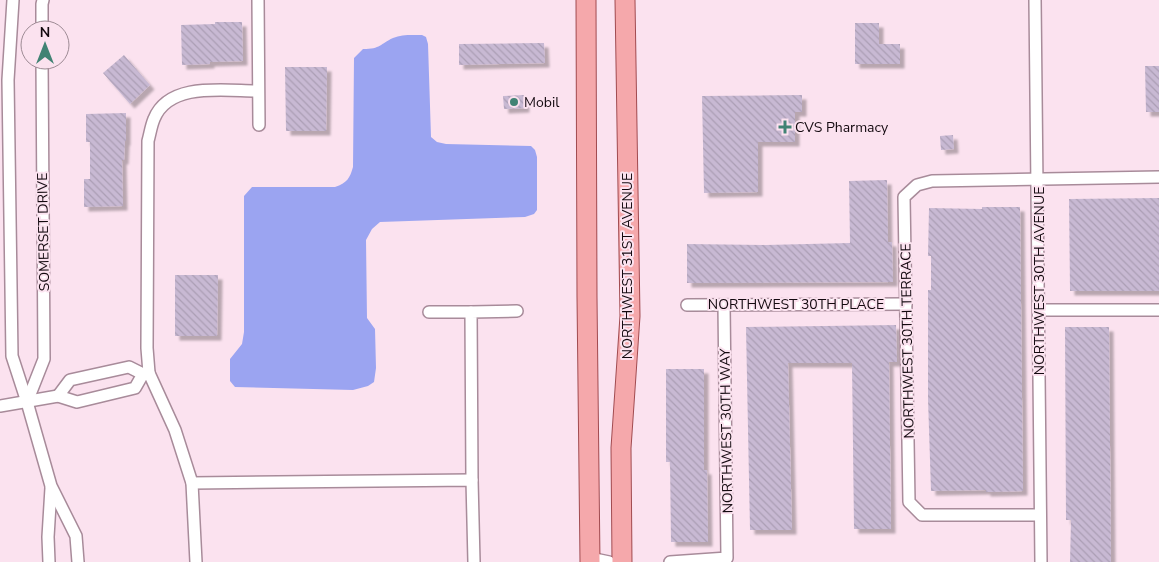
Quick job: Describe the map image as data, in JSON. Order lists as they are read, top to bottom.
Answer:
{
  "streets": {
    "main road": ["NORTHWEST 31ST AVENUE"],
    "street": [
      "SOMERSET DRIVE",
      "NORTHWEST 30TH AVENUE",
      "NORTHWEST 30TH PLACE",
      "NORTHWEST 30TH TERRACE",
      "NORTHWEST 30TH WAY"
    ]
  },
  "crossings": [
    ["NORTHWEST 30TH AVENUE", "NORTHWEST 30TH TERRACE"],
    ["NORTHWEST 30TH PLACE", "NORTHWEST 30TH TERRACE"],
    ["NORTHWEST 30TH PLACE", "NORTHWEST 30TH WAY"]
  ],
  "places": {
    "other": ["Mobil"],
    "health": ["CVS Pharmacy"]
  },
  "north": "top"
}
